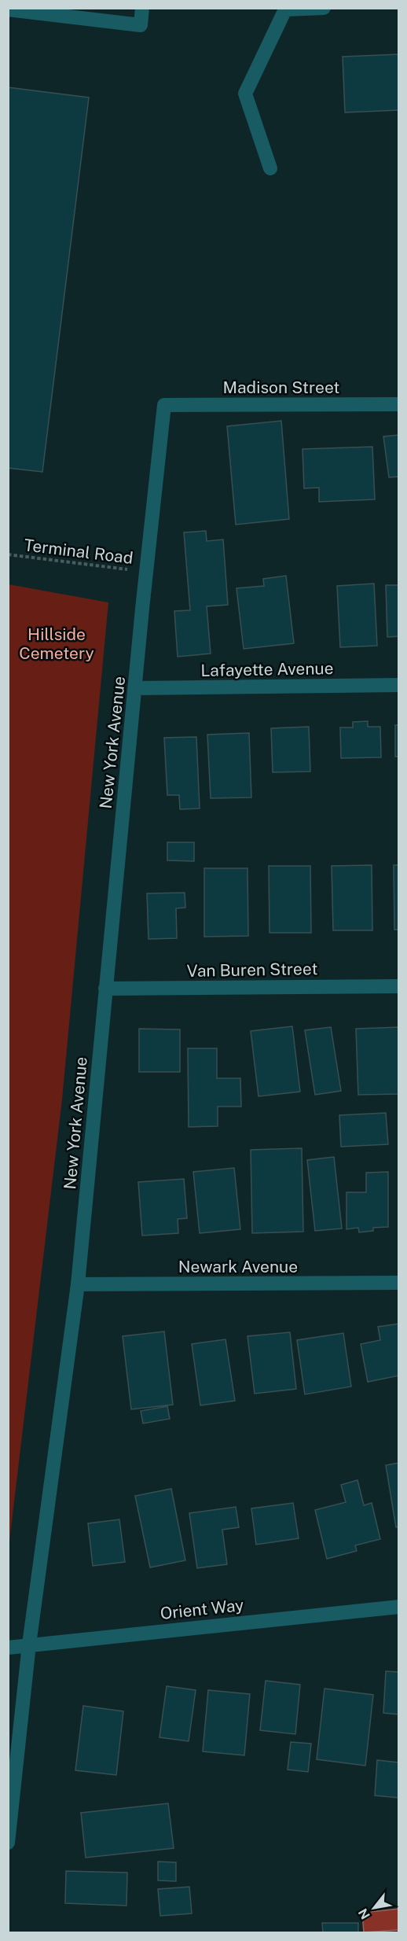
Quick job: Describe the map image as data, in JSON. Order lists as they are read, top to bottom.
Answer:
{
  "streets": {
    "street": [
      "Madison Street",
      "Lafayette Avenue",
      "New York Avenue",
      "Van Buren Street",
      "Newark Avenue",
      "Orient Way"
    ],
    "path": ["Terminal Road"]
  },
  "crossings": [
    ["Madison Street", "New York Avenue"],
    ["Terminal Road", "New York Avenue"],
    ["Lafayette Avenue", "New York Avenue"],
    ["New York Avenue", "Van Buren Street"],
    ["New York Avenue", "Newark Avenue"],
    ["New York Avenue", "Orient Way"]
  ],
  "parks": ["Hillside Cemetery"],
  "north": "bottom left"
}
